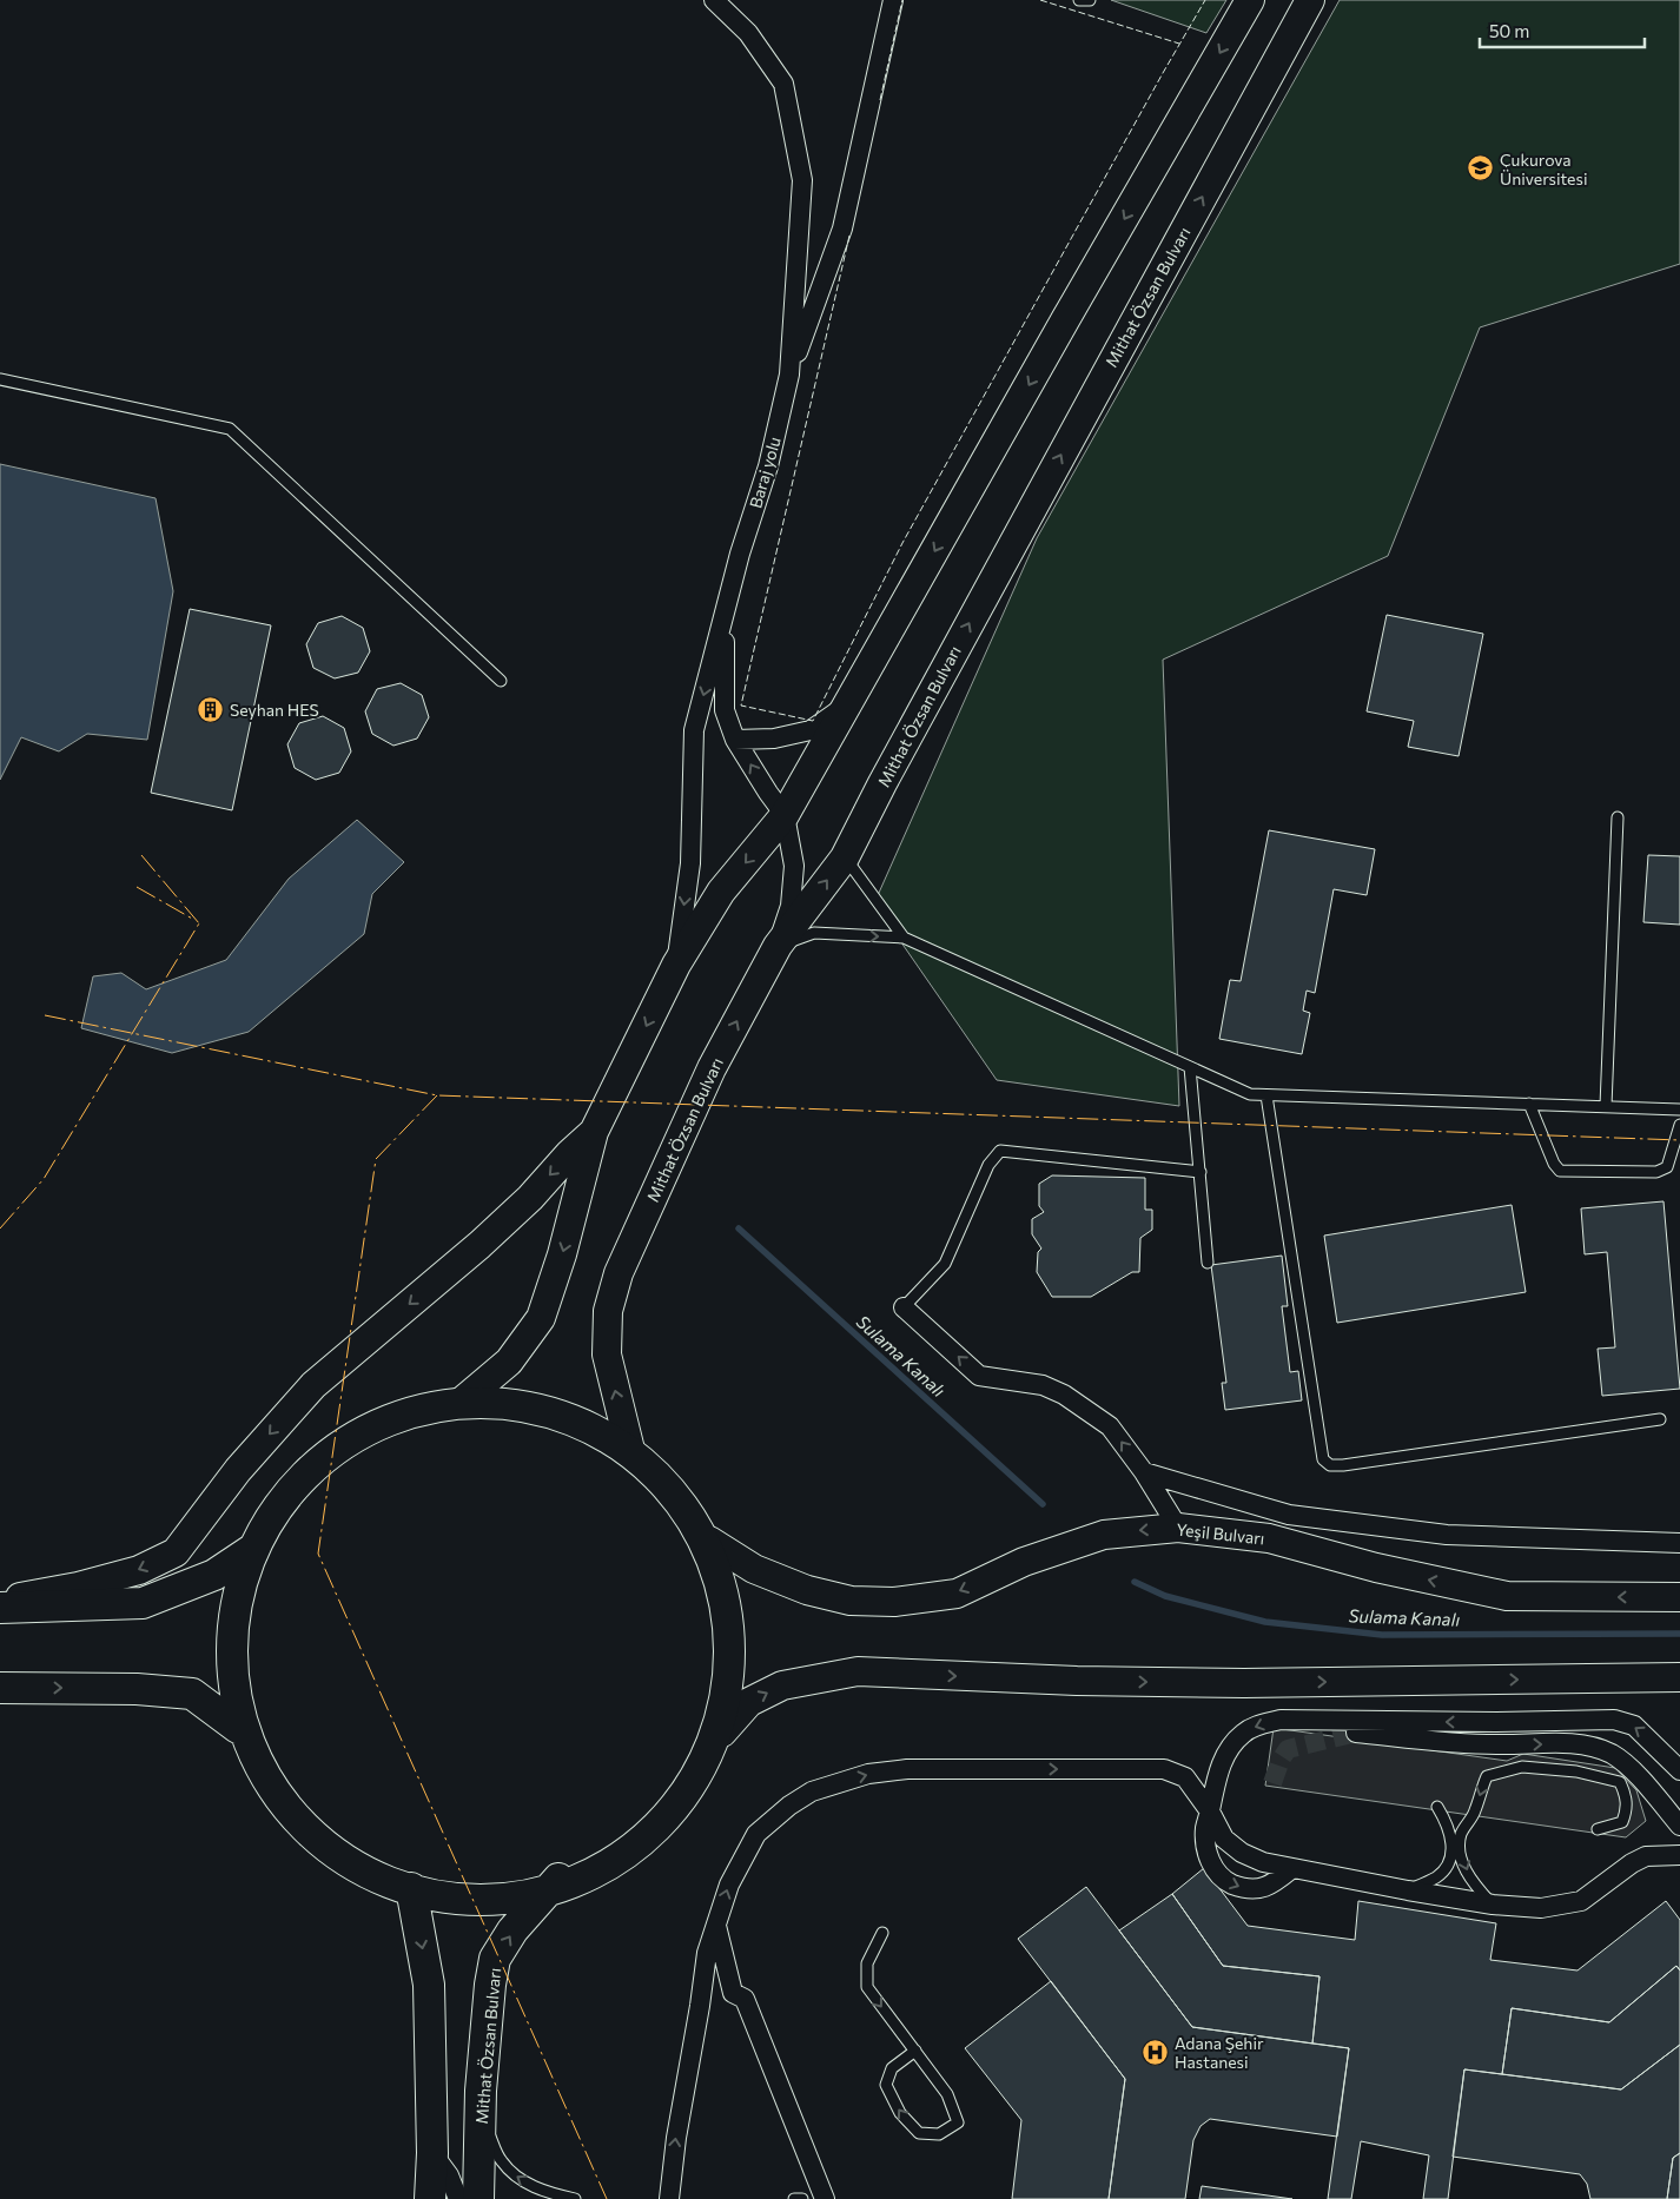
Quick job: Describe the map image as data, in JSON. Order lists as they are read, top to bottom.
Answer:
{
  "streets": {
    "main road": ["Mithat Özsan Bulvarı", "Yeşil Bulvarı"],
    "street": ["Baraj yolu"]
  },
  "water": ["Sulama Kanalı"],
  "places": {
    "school or university": ["Çukurova Üniversitesi"],
    "building": ["Seyhan HES"],
    "hospital": ["Adana Şehir Hastanesi"]
  },
  "scale_bar": "50 m"
}
